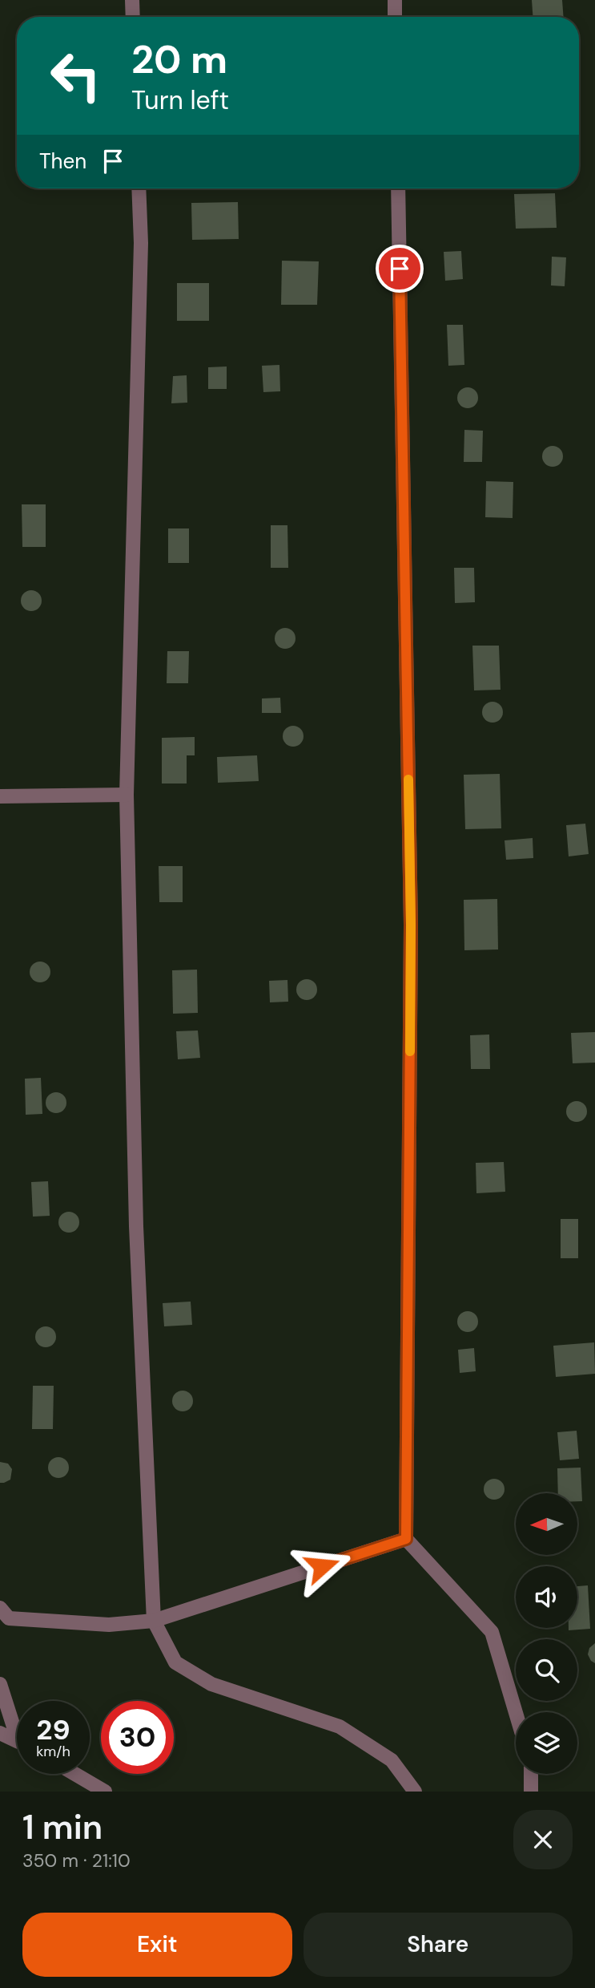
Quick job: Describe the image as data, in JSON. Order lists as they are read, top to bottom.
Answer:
{
  "north": "left",
  "page": {
    "turn": ["20 m", "Turn left"],
    "then": "Then",
    "speed": "29 km/h",
    "limit": "30",
    "heading": ["1 min", "350 m · 21:10"],
    "buttons": ["Exit", "Share"]
  }
}
